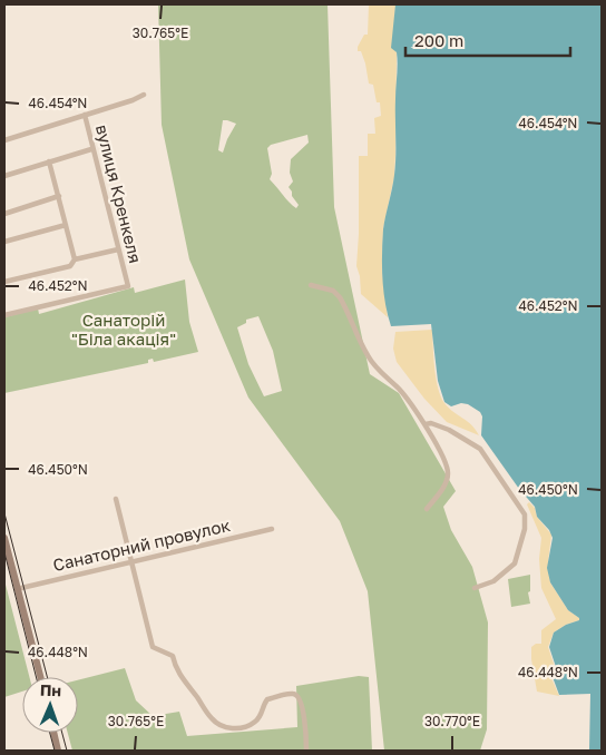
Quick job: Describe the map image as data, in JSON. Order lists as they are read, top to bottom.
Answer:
{
  "streets": {
    "street": ["вулиця Кренкеля", "Санаторний провулок"]
  },
  "parks": ["Санаторій \"Біла акація\""],
  "scale_bar": "200 m",
  "north": "top",
  "coordinates": [
    "30.765°E",
    "46.454°N",
    "46.452°N",
    "46.450°N",
    "46.448°N",
    "30.770°E"
  ]
}
